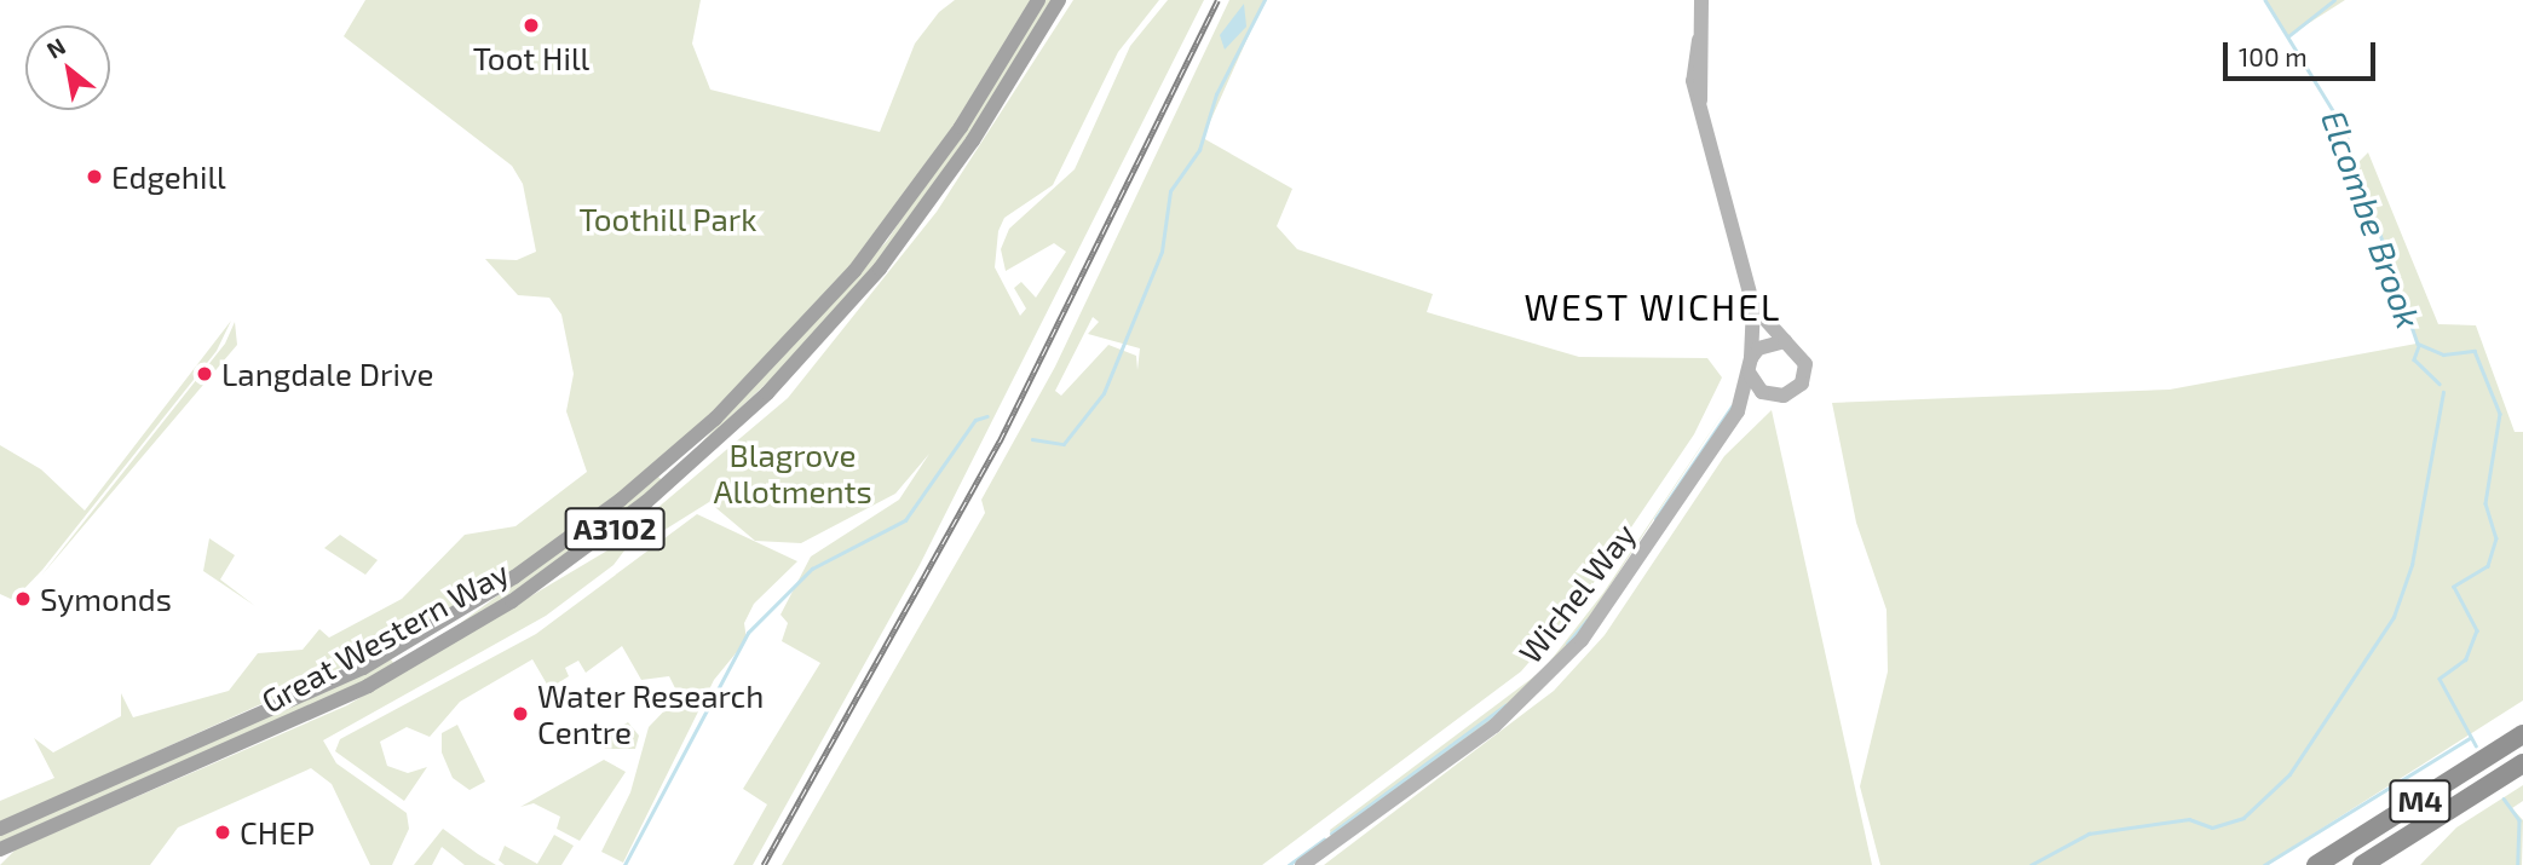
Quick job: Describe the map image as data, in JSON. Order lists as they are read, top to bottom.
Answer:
{
  "streets": {
    "highway": ["M4"],
    "main road": ["A3102", "Great Western Way"],
    "street": ["Wichel Way"]
  },
  "districts": ["WEST WICHEL"],
  "water": ["Elcombe Brook"],
  "parks": ["Toothill Park", "Blagrove Allotments"],
  "places": [
    "Toot Hill",
    "Edgehill",
    "Langdale Drive",
    "Symonds",
    "Water Research Centre",
    "CHEP"
  ],
  "scale_bar": "100 m",
  "north": "top left"
}
